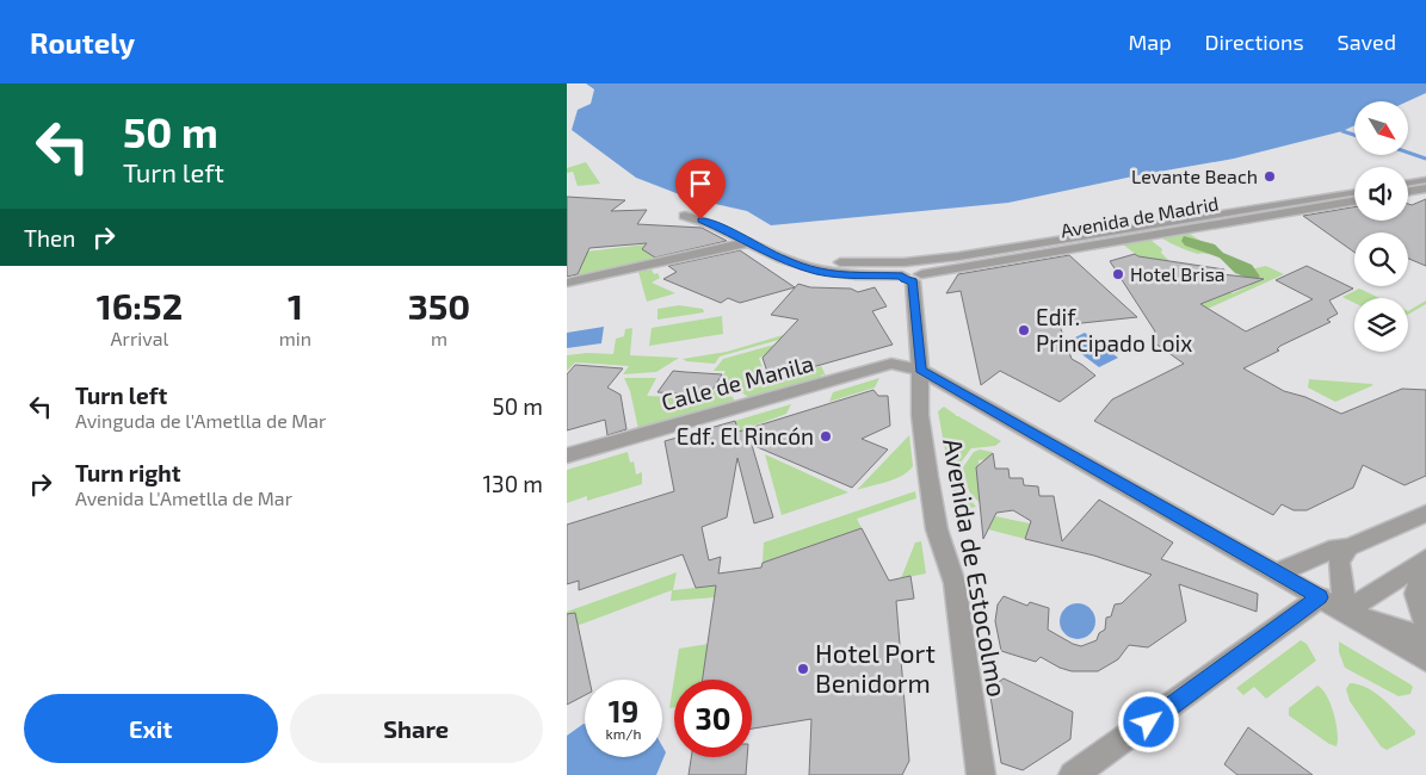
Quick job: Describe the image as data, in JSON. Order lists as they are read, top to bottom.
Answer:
{
  "streets": {
    "street": ["Avenida de Madrid", "Calle de Manila", "Avenida de Estocolmo"]
  },
  "crossings": [
    ["Avenida de Madrid", "Avenida de Estocolmo"],
    ["Calle de Manila", "Avenida de Estocolmo"]
  ],
  "places": [
    "Levante Beach",
    "Hotel Brisa",
    "Edif. Principado Loix",
    "Edf. El Rincón",
    "Hotel Port Benidorm"
  ],
  "north": "bottom right",
  "page": {
    "header": "Routely",
    "nav": ["Map", "Directions", "Saved"],
    "turn": ["50 m", "Turn left"],
    "then": "Then",
    "eta": [
      "16:52",
      "Arrival",
      "1",
      "min",
      "350",
      "m"
    ],
    "list": [
      {
        "name": "Turn left",
        "note": "Avinguda de l'Ametlla de Mar",
        "value": "50 m"
      },
      {
        "name": "Turn right",
        "note": "Avenida L'Ametlla de Mar",
        "value": "130 m"
      }
    ],
    "speed": "19 km/h",
    "limit": "30",
    "buttons": ["Exit", "Share"]
  }
}
